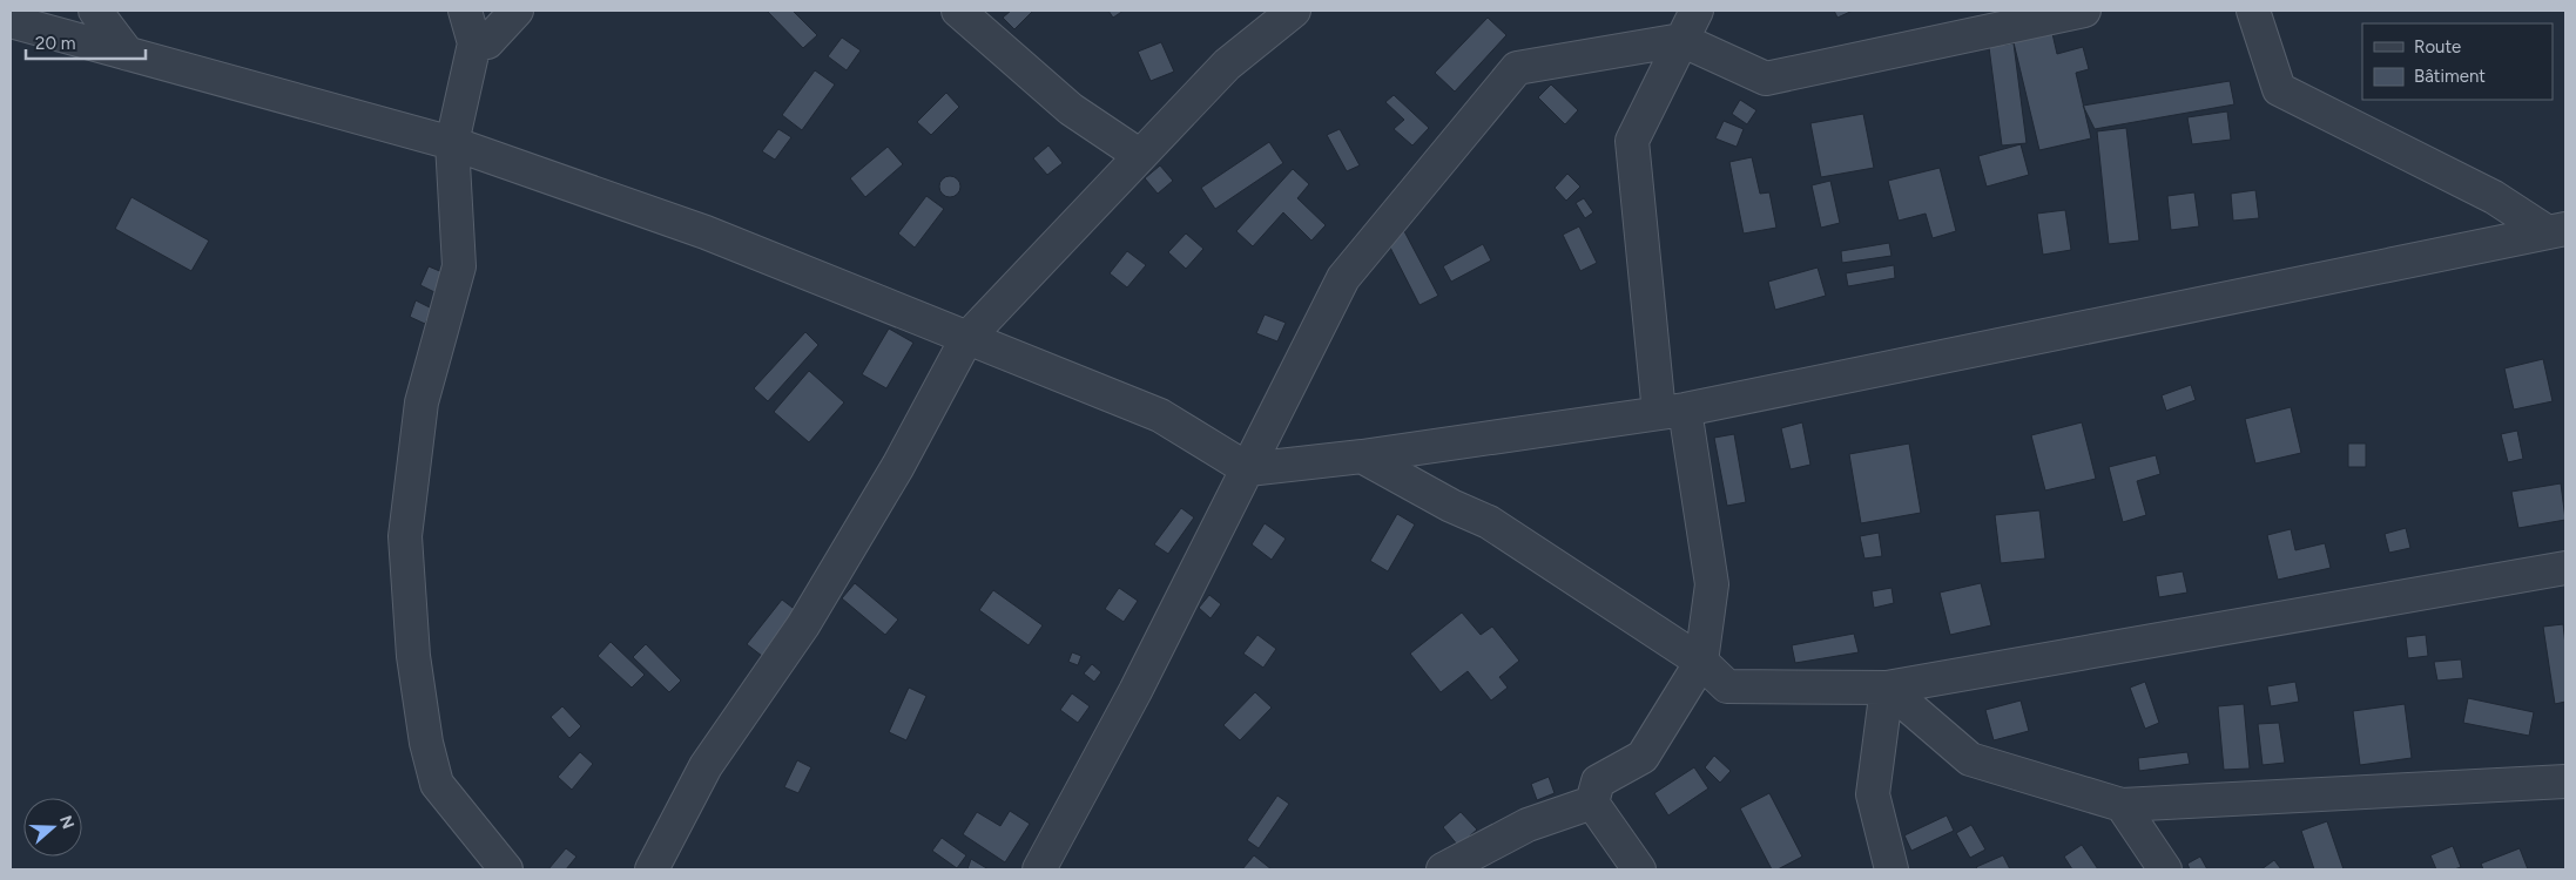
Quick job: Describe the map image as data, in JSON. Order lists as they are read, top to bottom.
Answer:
{
  "legend": ["Route", "Bâtiment"],
  "scale_bar": "20 m",
  "north": "right"
}
